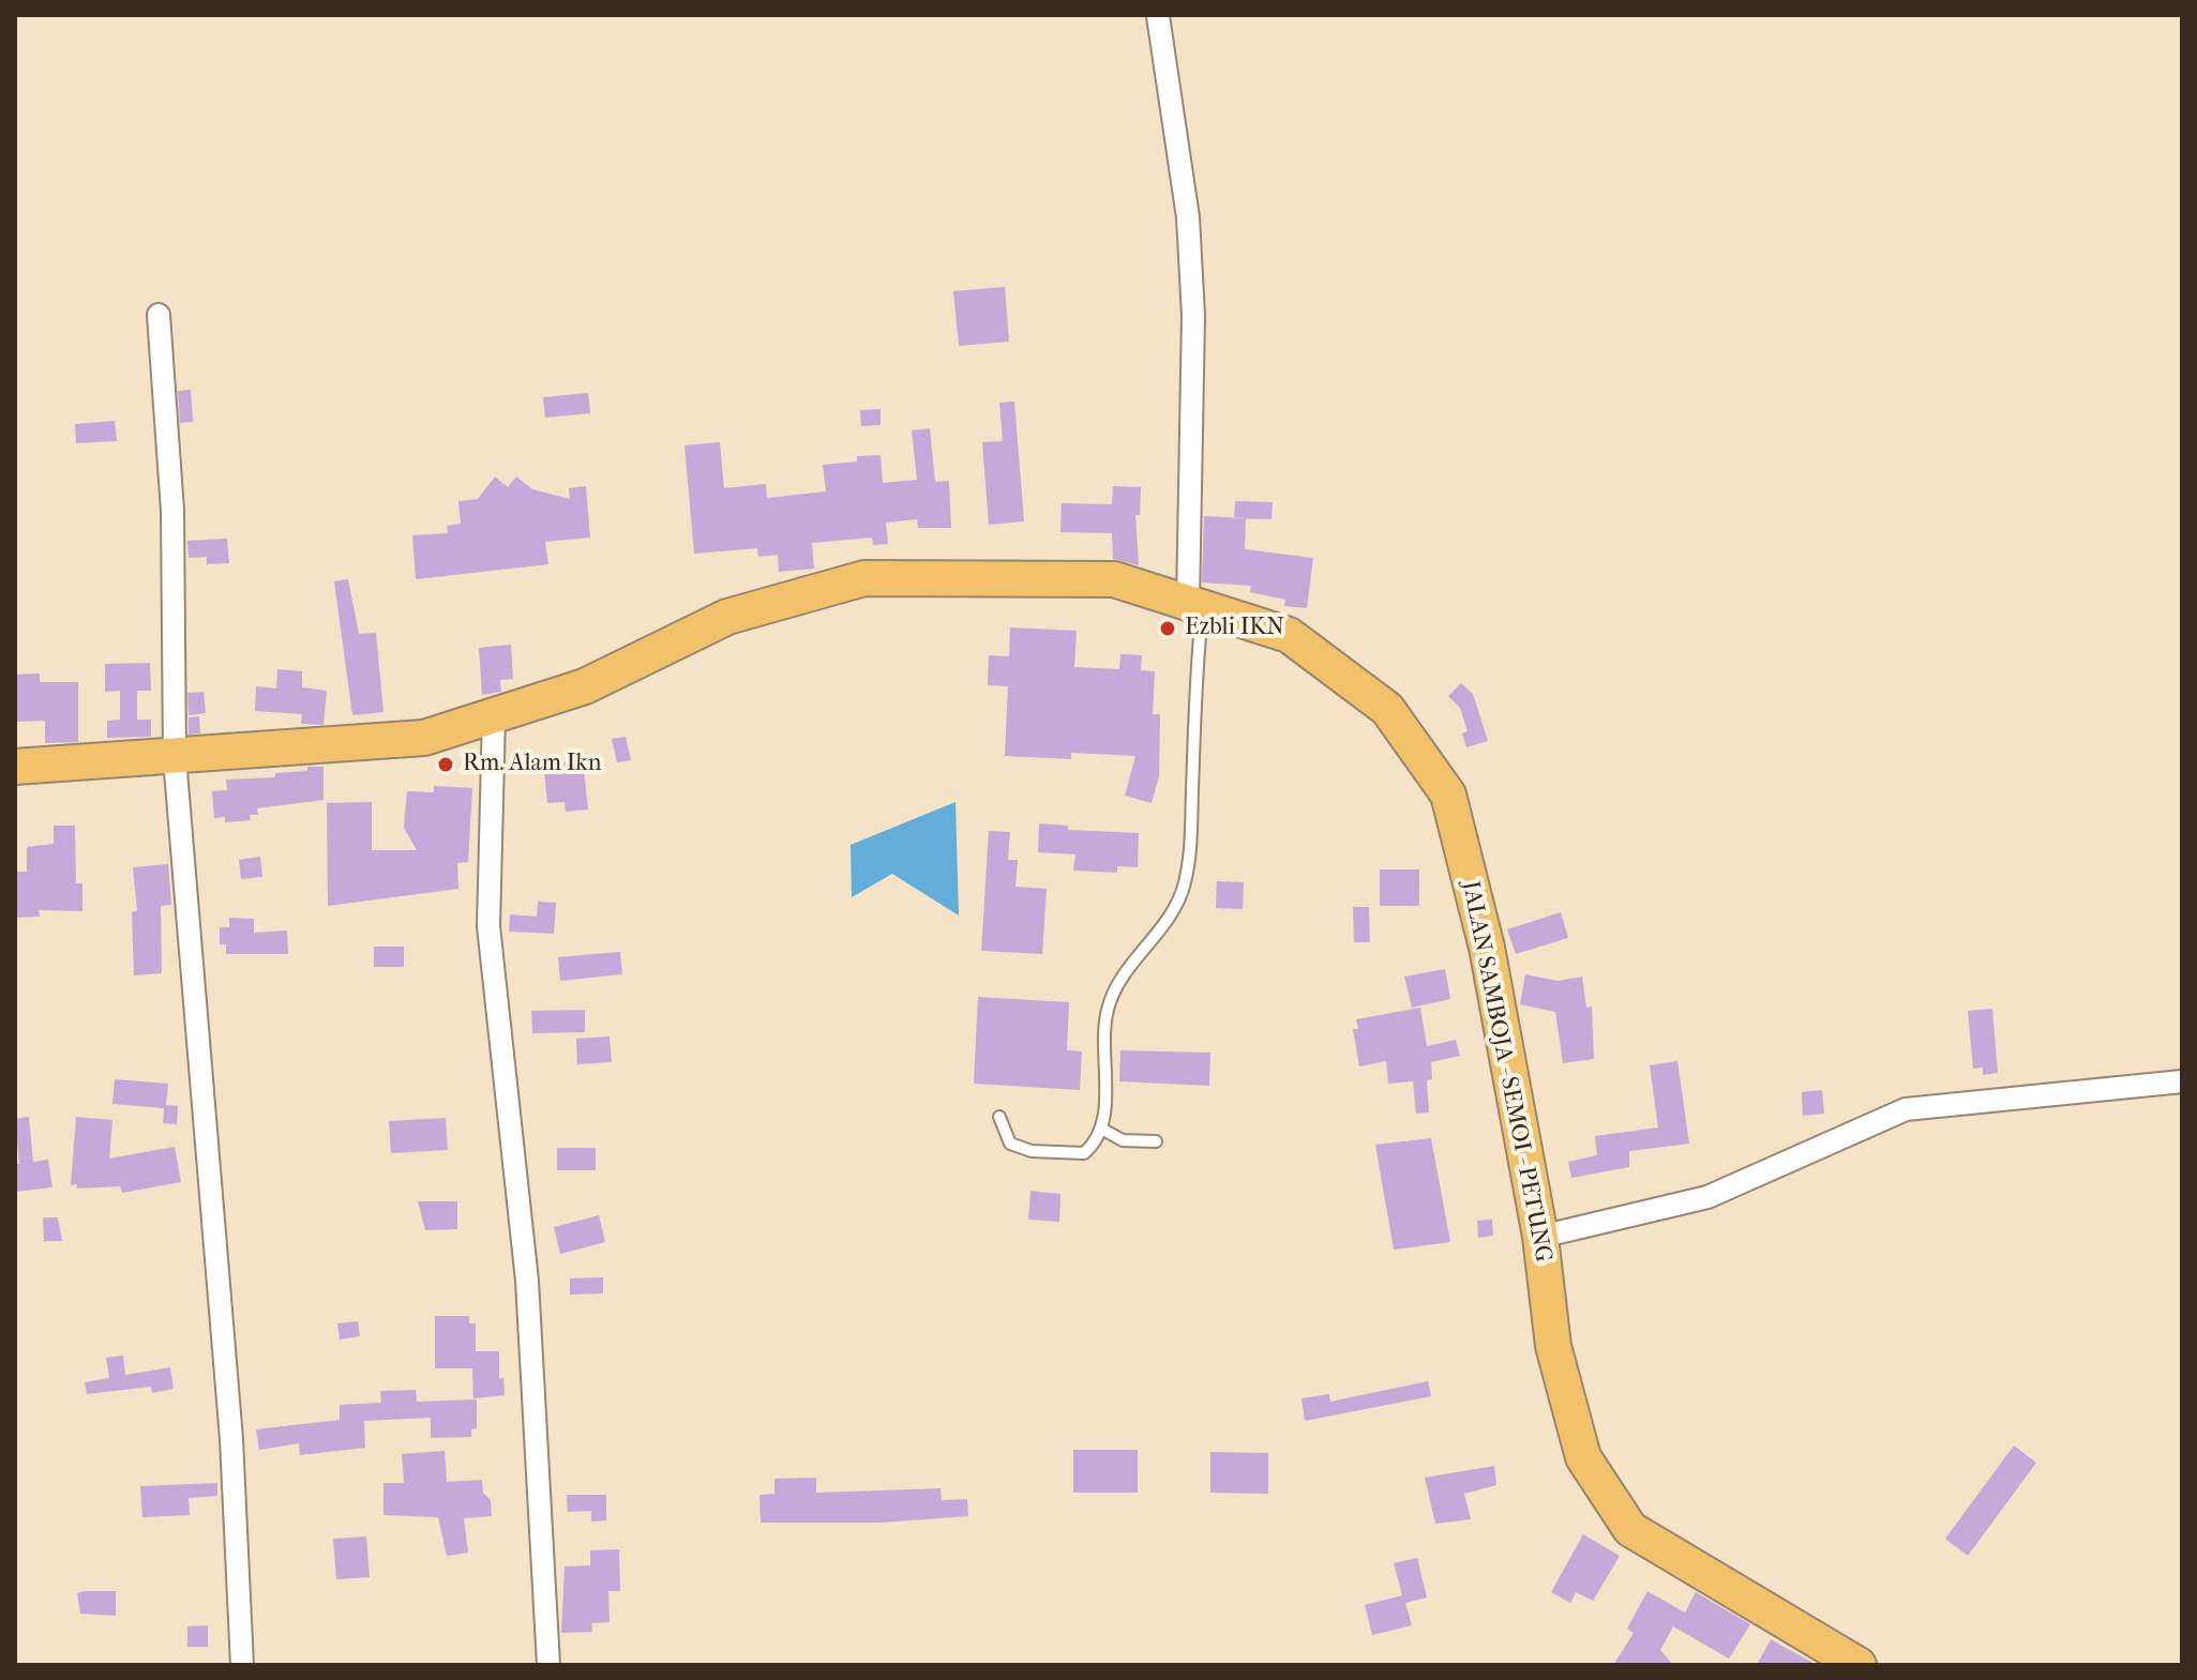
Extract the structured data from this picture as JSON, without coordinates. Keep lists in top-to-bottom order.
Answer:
{
  "streets": {
    "highway": ["JALAN SAMBOJA - SEMOI - PETUNG"]
  },
  "places": ["Ezbli IKN", "Rm. Alam Ikn"]
}
